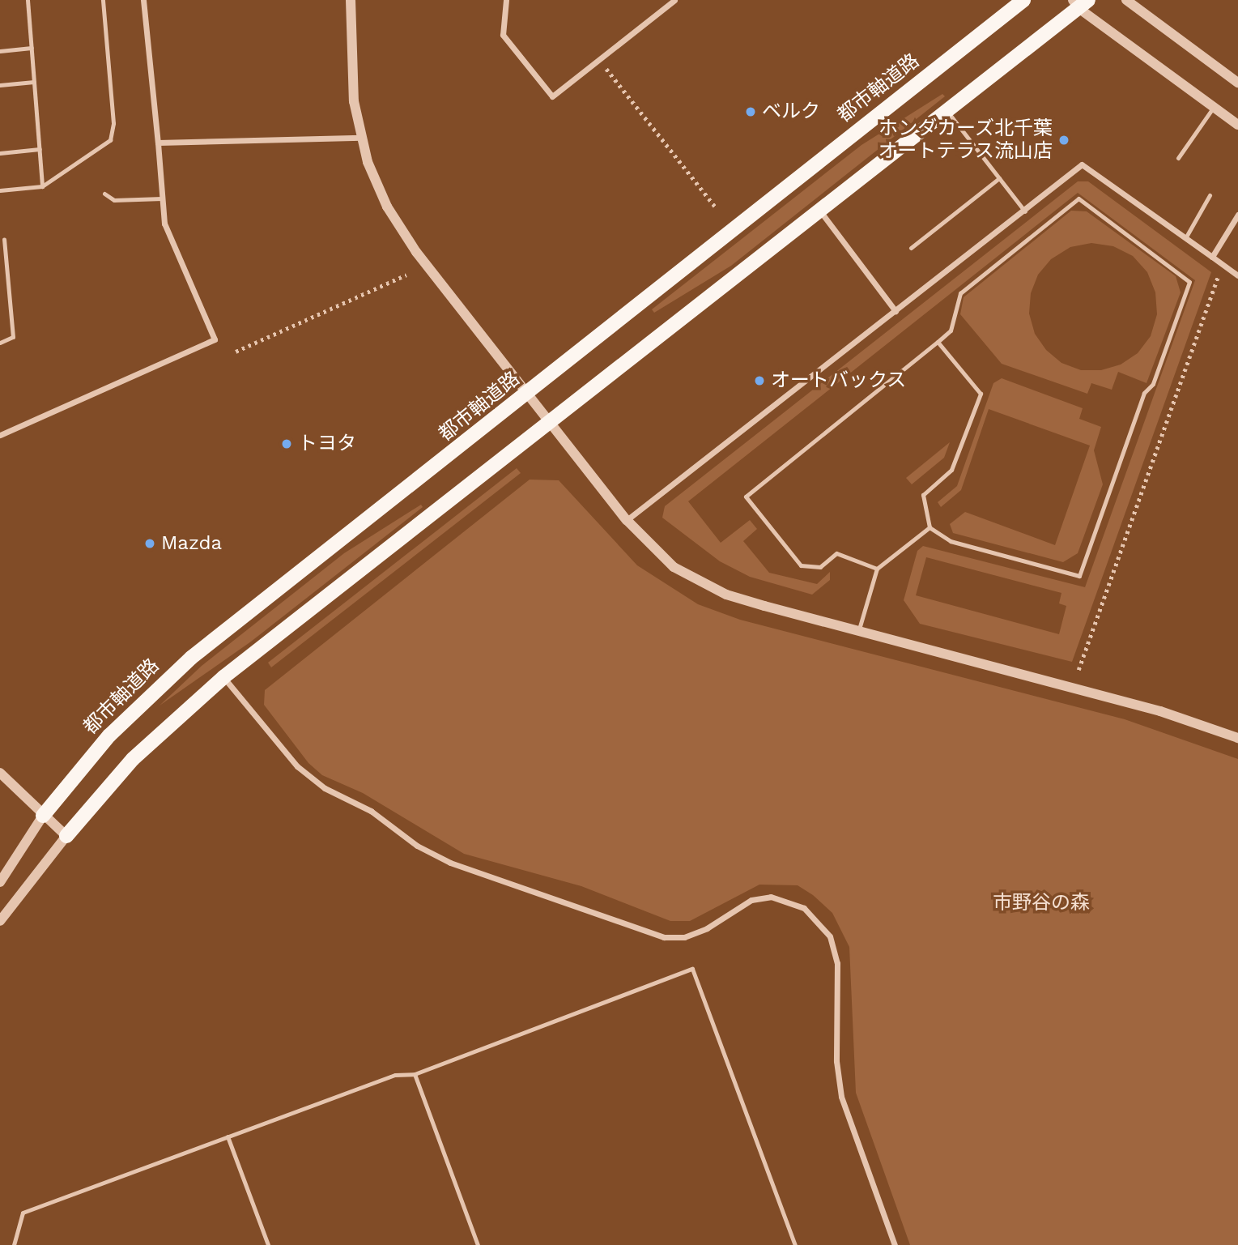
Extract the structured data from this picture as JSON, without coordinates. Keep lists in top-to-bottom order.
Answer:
{
  "streets": {
    "main road": ["都市軸道路"]
  },
  "parks": ["市野谷の森"],
  "places": [
    "ベルク",
    "ホンダカーズ北千葉 オートテラス流山店",
    "オートバックス",
    "トヨタ",
    "Mazda"
  ]
}
